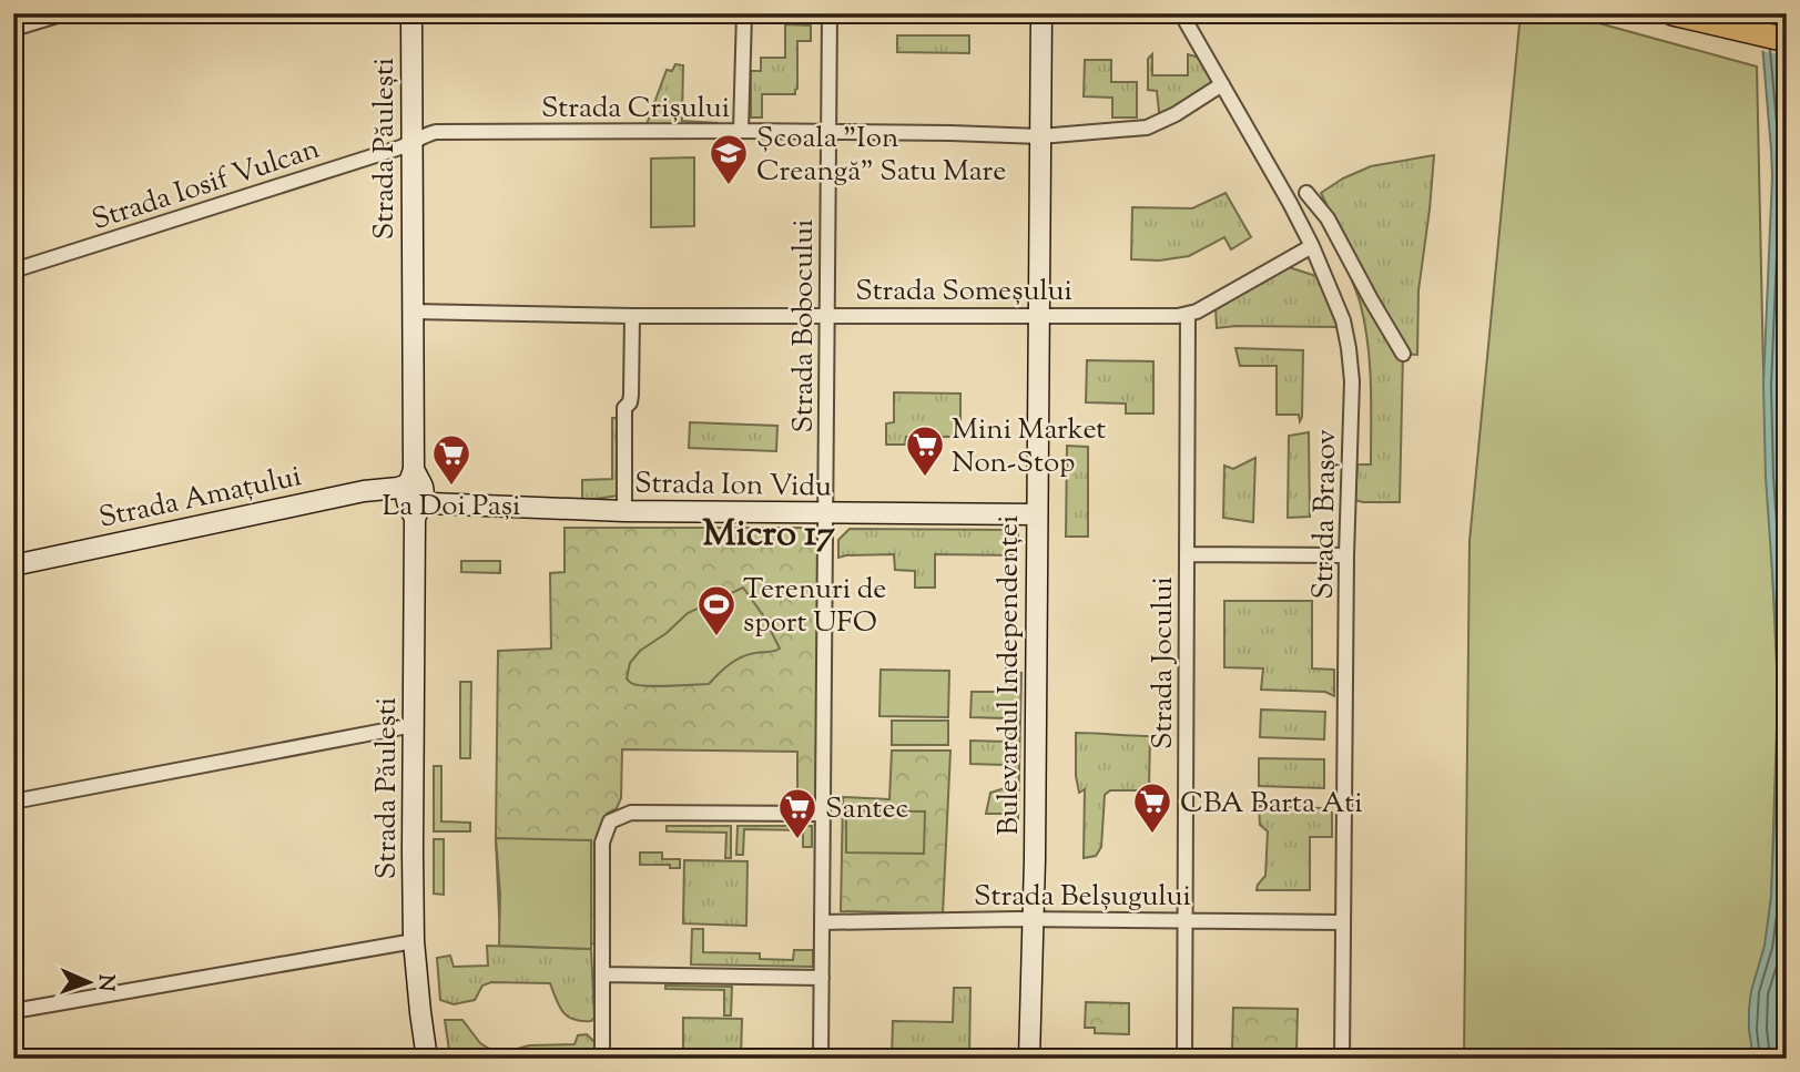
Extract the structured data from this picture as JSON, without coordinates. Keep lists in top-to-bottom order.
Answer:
{
  "streets": {
    "street": [
      "Strada Crișului",
      "Strada Păulești",
      "Strada Iosif Vulcan",
      "Strada Someșului",
      "Strada Bobocului",
      "Strada Ion Vidu",
      "Strada Amațului",
      "Strada Brașov",
      "Strada Jocului",
      "Bulevardul Independenței",
      "Strada Belșugului"
    ]
  },
  "crossings": [
    ["Strada Crișului", "Strada Păulești"],
    ["Strada Crișului", "Strada Iosif Vulcan"],
    ["Strada Crișului", "Strada Bobocului"],
    ["Strada Crișului", "Strada Brașov"],
    ["Strada Crișului", "Bulevardul Independenței"],
    ["Strada Păulești", "Strada Iosif Vulcan"],
    ["Strada Păulești", "Strada Someșului"],
    ["Strada Păulești", "Strada Ion Vidu"],
    ["Strada Păulești", "Strada Amațului"],
    ["Strada Someșului", "Strada Bobocului"],
    ["Strada Someșului", "Strada Brașov"],
    ["Strada Someșului", "Strada Jocului"],
    ["Strada Someșului", "Bulevardul Independenței"],
    ["Strada Bobocului", "Strada Ion Vidu"],
    ["Strada Bobocului", "Strada Belșugului"],
    ["Strada Ion Vidu", "Strada Amațului"],
    ["Strada Ion Vidu", "Bulevardul Independenței"],
    ["Strada Brașov", "Strada Belșugului"],
    ["Strada Jocului", "Strada Belșugului"],
    ["Bulevardul Independenței", "Strada Belșugului"]
  ],
  "districts": ["Micro 17"],
  "places": {
    "school or university": ["Școala \"Ion Creangă\" Satu Mare"],
    "supermarket": [
      "Mini Market Non-Stop",
      "La Doi Pași",
      "CBA Barta Ati",
      "Santec"
    ],
    "sports": ["Terenuri de sport UFO"]
  },
  "north": "right"
}
